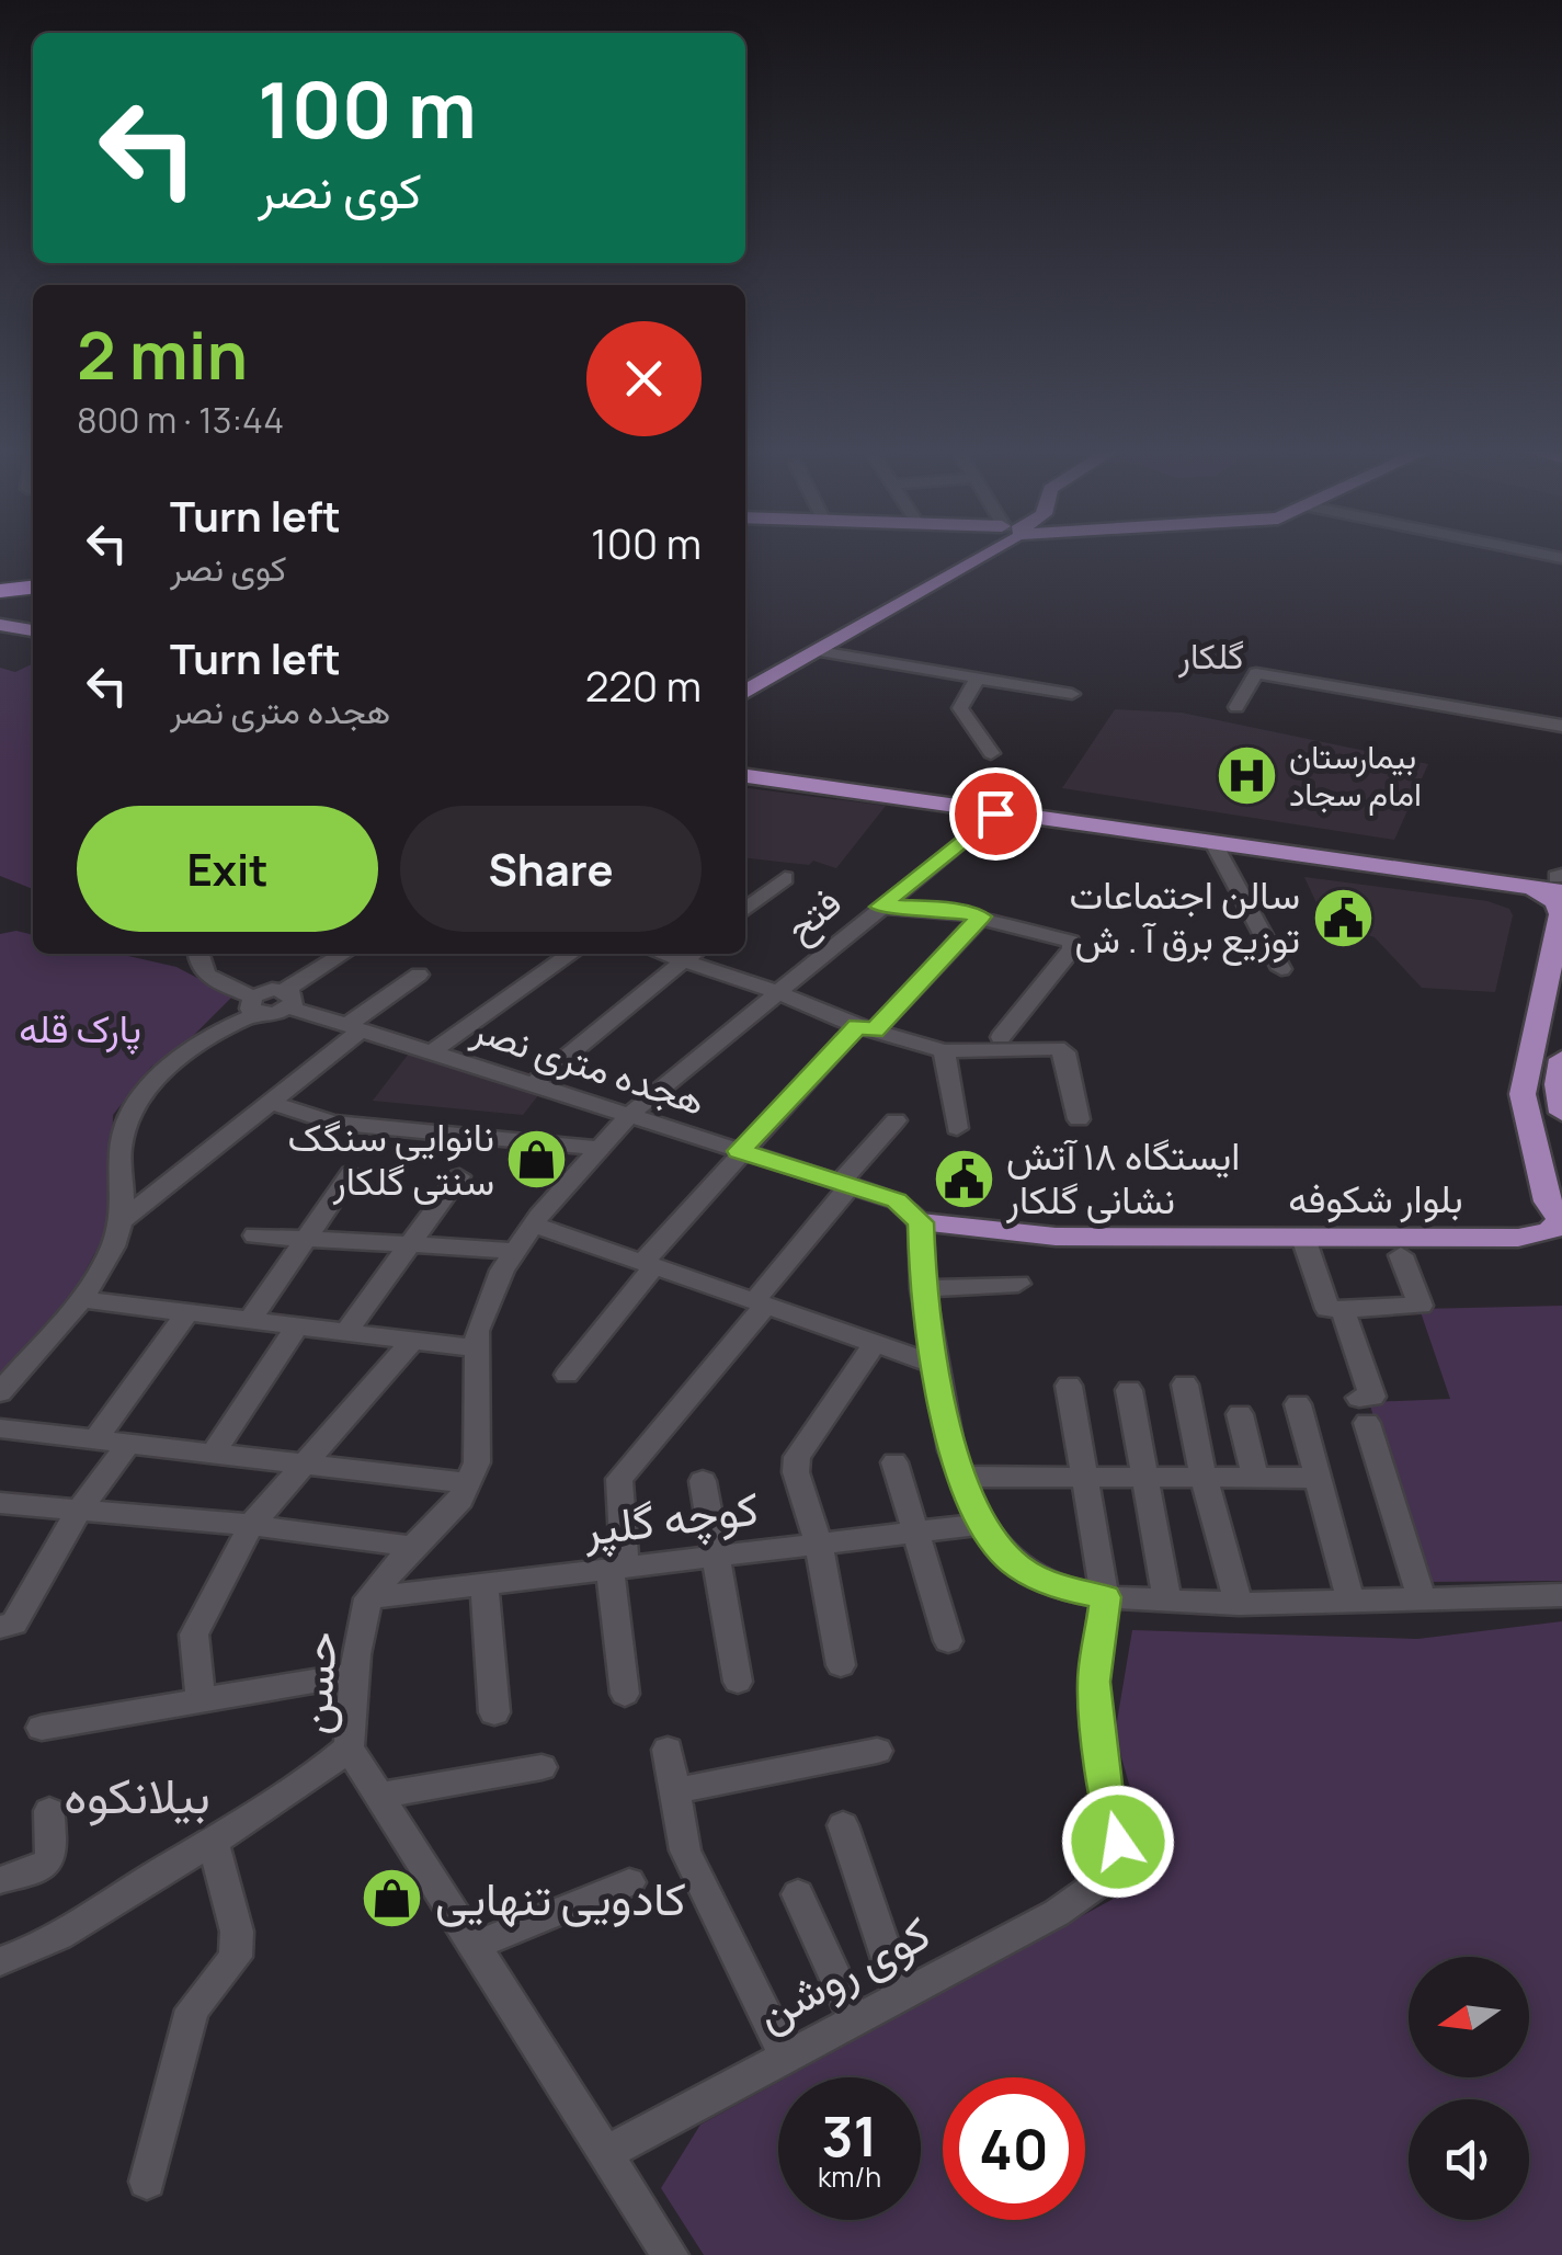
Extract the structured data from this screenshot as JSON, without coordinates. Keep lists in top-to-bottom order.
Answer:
{
  "streets": {
    "main road": ["بلوار شکوفه"],
    "street": [
      "فتح",
      "هجده متری نصر",
      "کوچه گلپر",
      "حسن",
      "کوی روشن"
    ]
  },
  "crossings": [
    ["فتح", "هجده متری نصر"],
    ["فتح", "حسن"],
    ["هجده متری نصر", "بلوار شکوفه"],
    ["هجده متری نصر", "حسن"],
    ["کوچه گلپر", "حسن"],
    ["حسن", "کوی روشن"]
  ],
  "districts": ["گلکار", "بیلانکوه"],
  "parks": ["پارک قله"],
  "places": {
    "hospital": ["بیمارستان امام سجاد"],
    "public building": ["سالن اجتماعات توزیع برق آ . ش", "ایستگاه ۱۸ آتش نشانی گلکار"],
    "shop": ["نانوایی سنگک سنتی گلکار", "کادویی تنهایی"]
  },
  "north": "left",
  "page": {
    "turn": ["100 m", "کوی نصر"],
    "heading": ["2 min", "800 m · 13:44"],
    "list": [
      {
        "name": "Turn left",
        "note": "کوی نصر",
        "value": "100 m"
      },
      {
        "name": "Turn left",
        "note": "هجده متری نصر",
        "value": "220 m"
      }
    ],
    "buttons": ["Exit", "Share"],
    "speed": "31 km/h",
    "limit": "40"
  }
}
